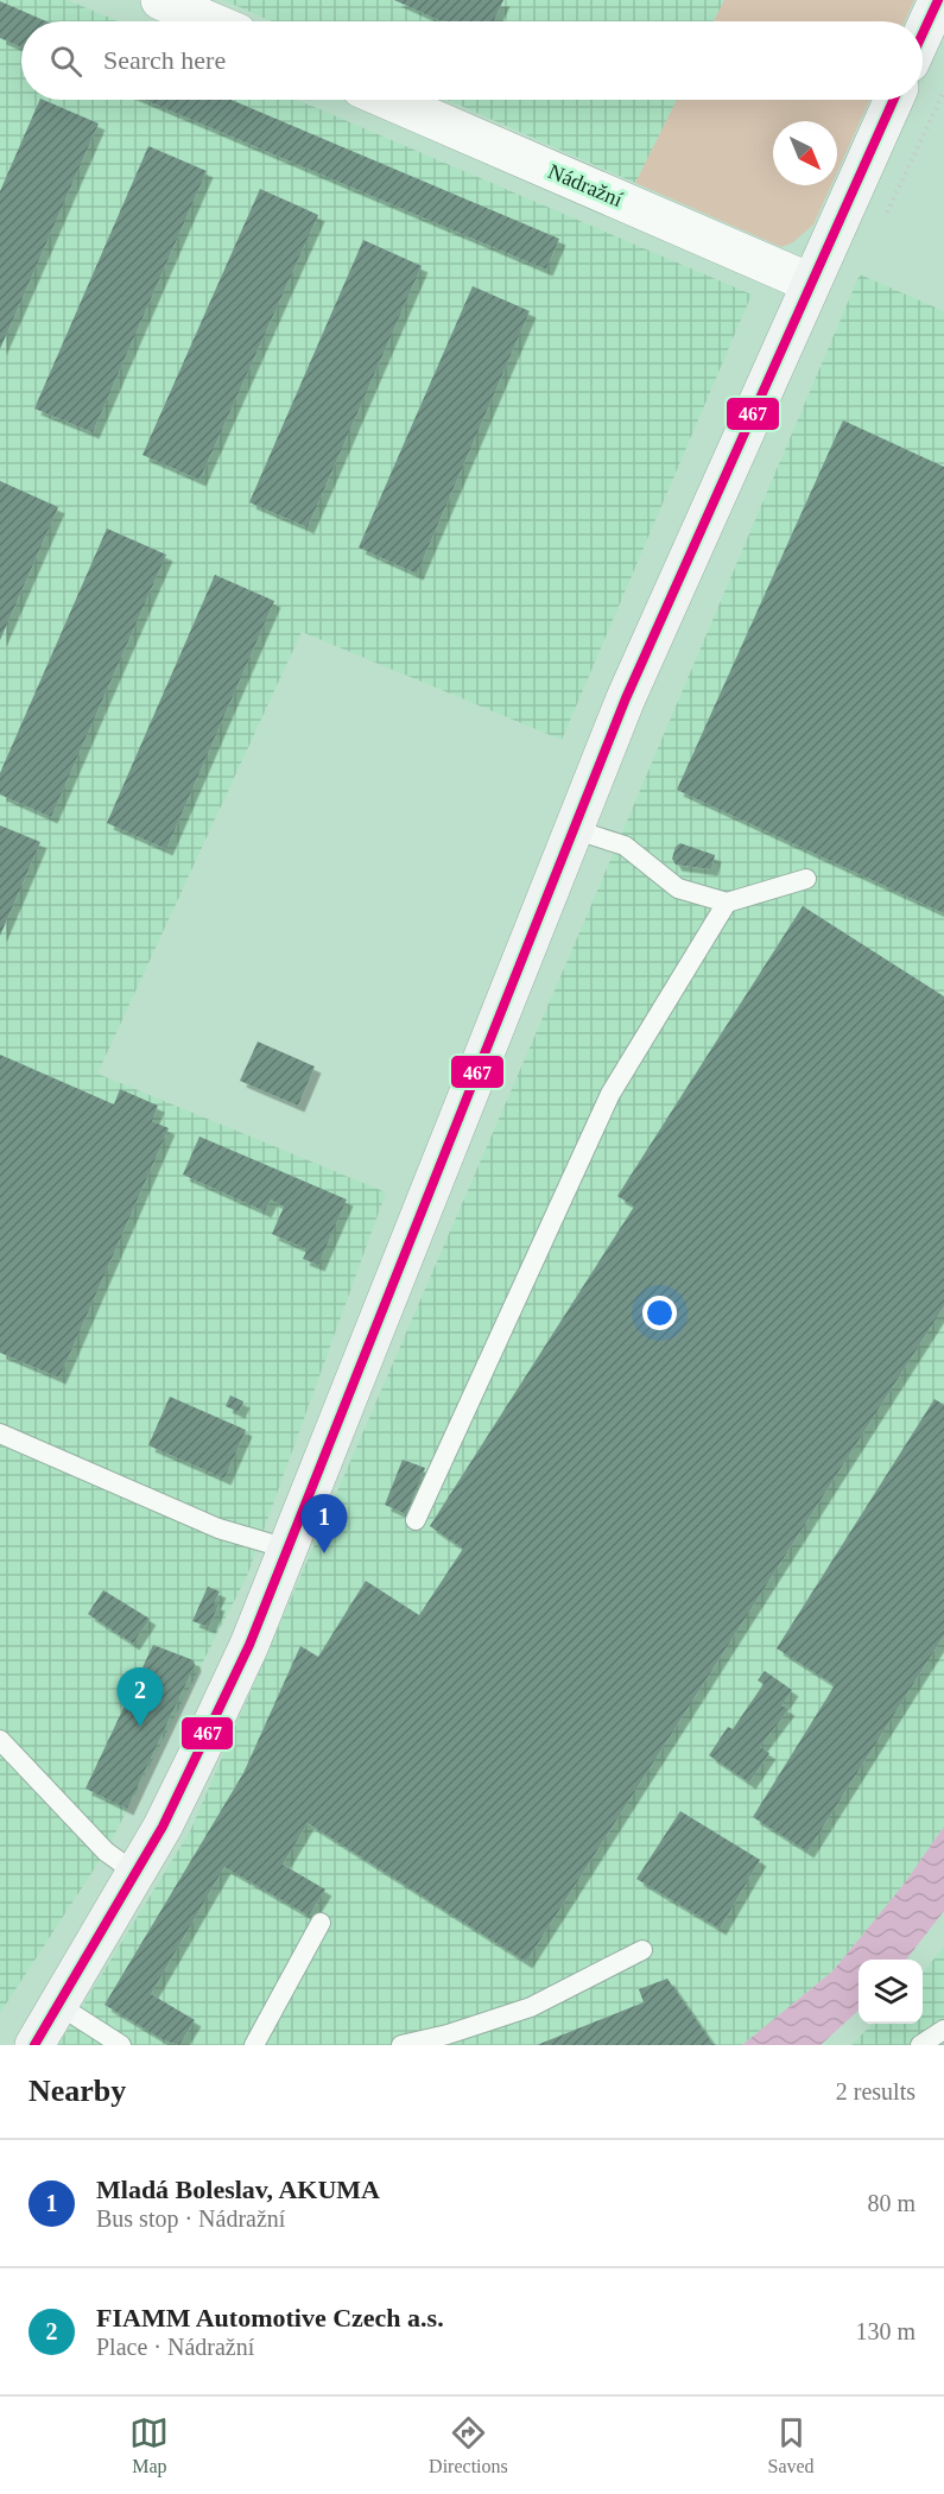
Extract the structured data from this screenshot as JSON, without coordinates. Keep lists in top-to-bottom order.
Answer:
{
  "streets": {
    "street": ["Nádražní"]
  },
  "lines": ["transit line 467"],
  "north": "bottom right",
  "page": {
    "search": "Search here",
    "pins": ["1", "2"],
    "heading": ["Nearby", "2 results"],
    "list": [
      {
        "mark": "1",
        "name": "Mladá Boleslav, AKUMA",
        "note": "Bus stop · Nádražní",
        "value": "80 m"
      },
      {
        "mark": "2",
        "name": "FIAMM Automotive Czech a.s.",
        "note": "Place · Nádražní",
        "value": "130 m"
      }
    ],
    "nav": ["Map", "Directions", "Saved"]
  }
}
